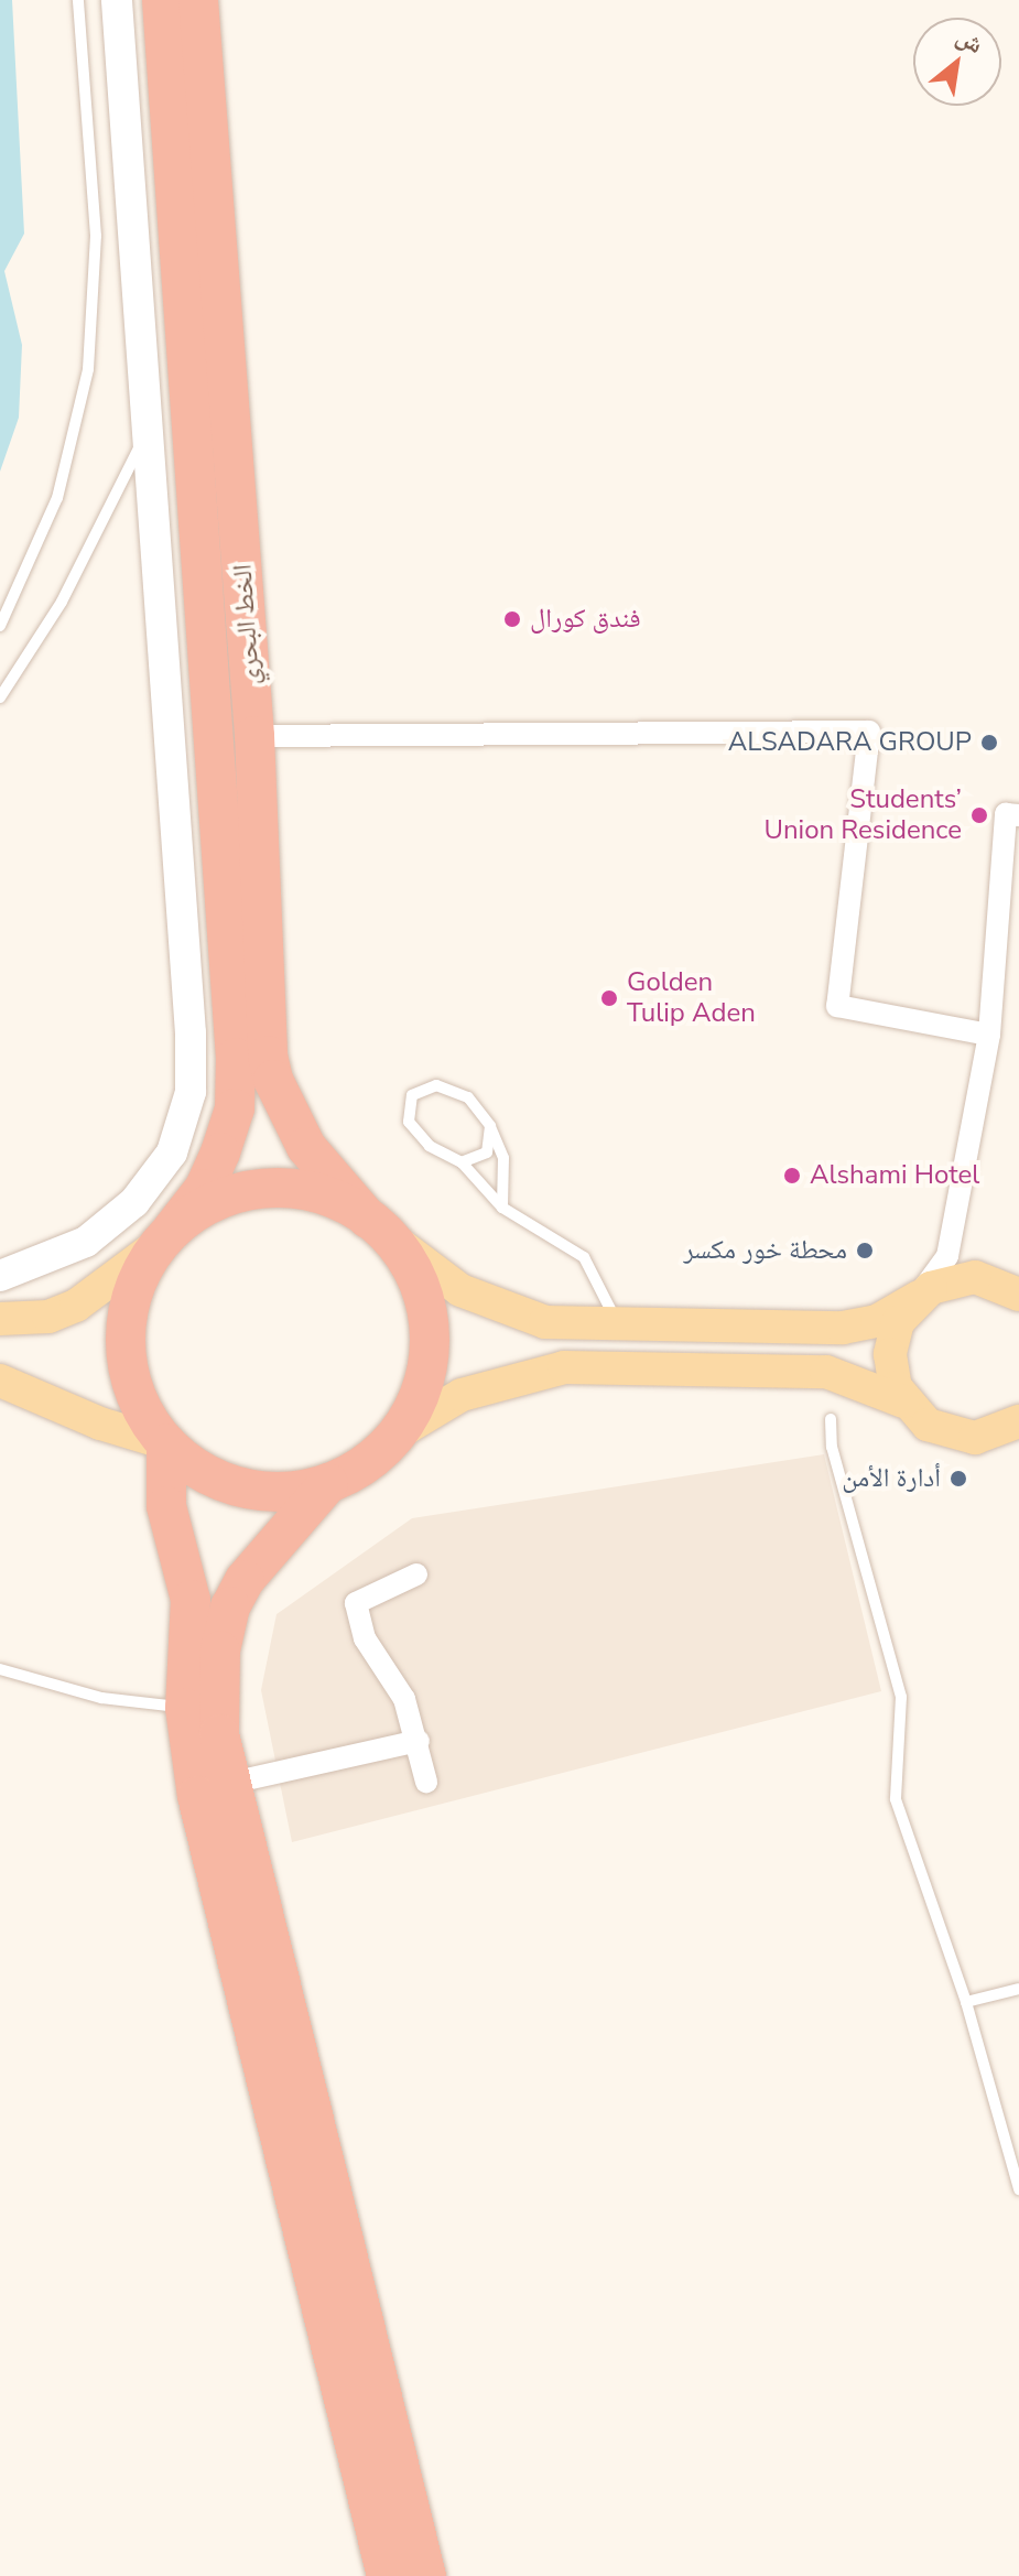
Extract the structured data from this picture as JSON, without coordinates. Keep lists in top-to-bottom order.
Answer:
{
  "streets": {
    "highway": ["الخط البحري"]
  },
  "places": [
    "فندق كورال",
    "ALSADARA GROUP",
    "Students’ Union Residence",
    "Golden Tulip Aden",
    "Alshami Hotel",
    "محطة خور مكسر",
    "أدارة الأمن"
  ],
  "north": "top right"
}
